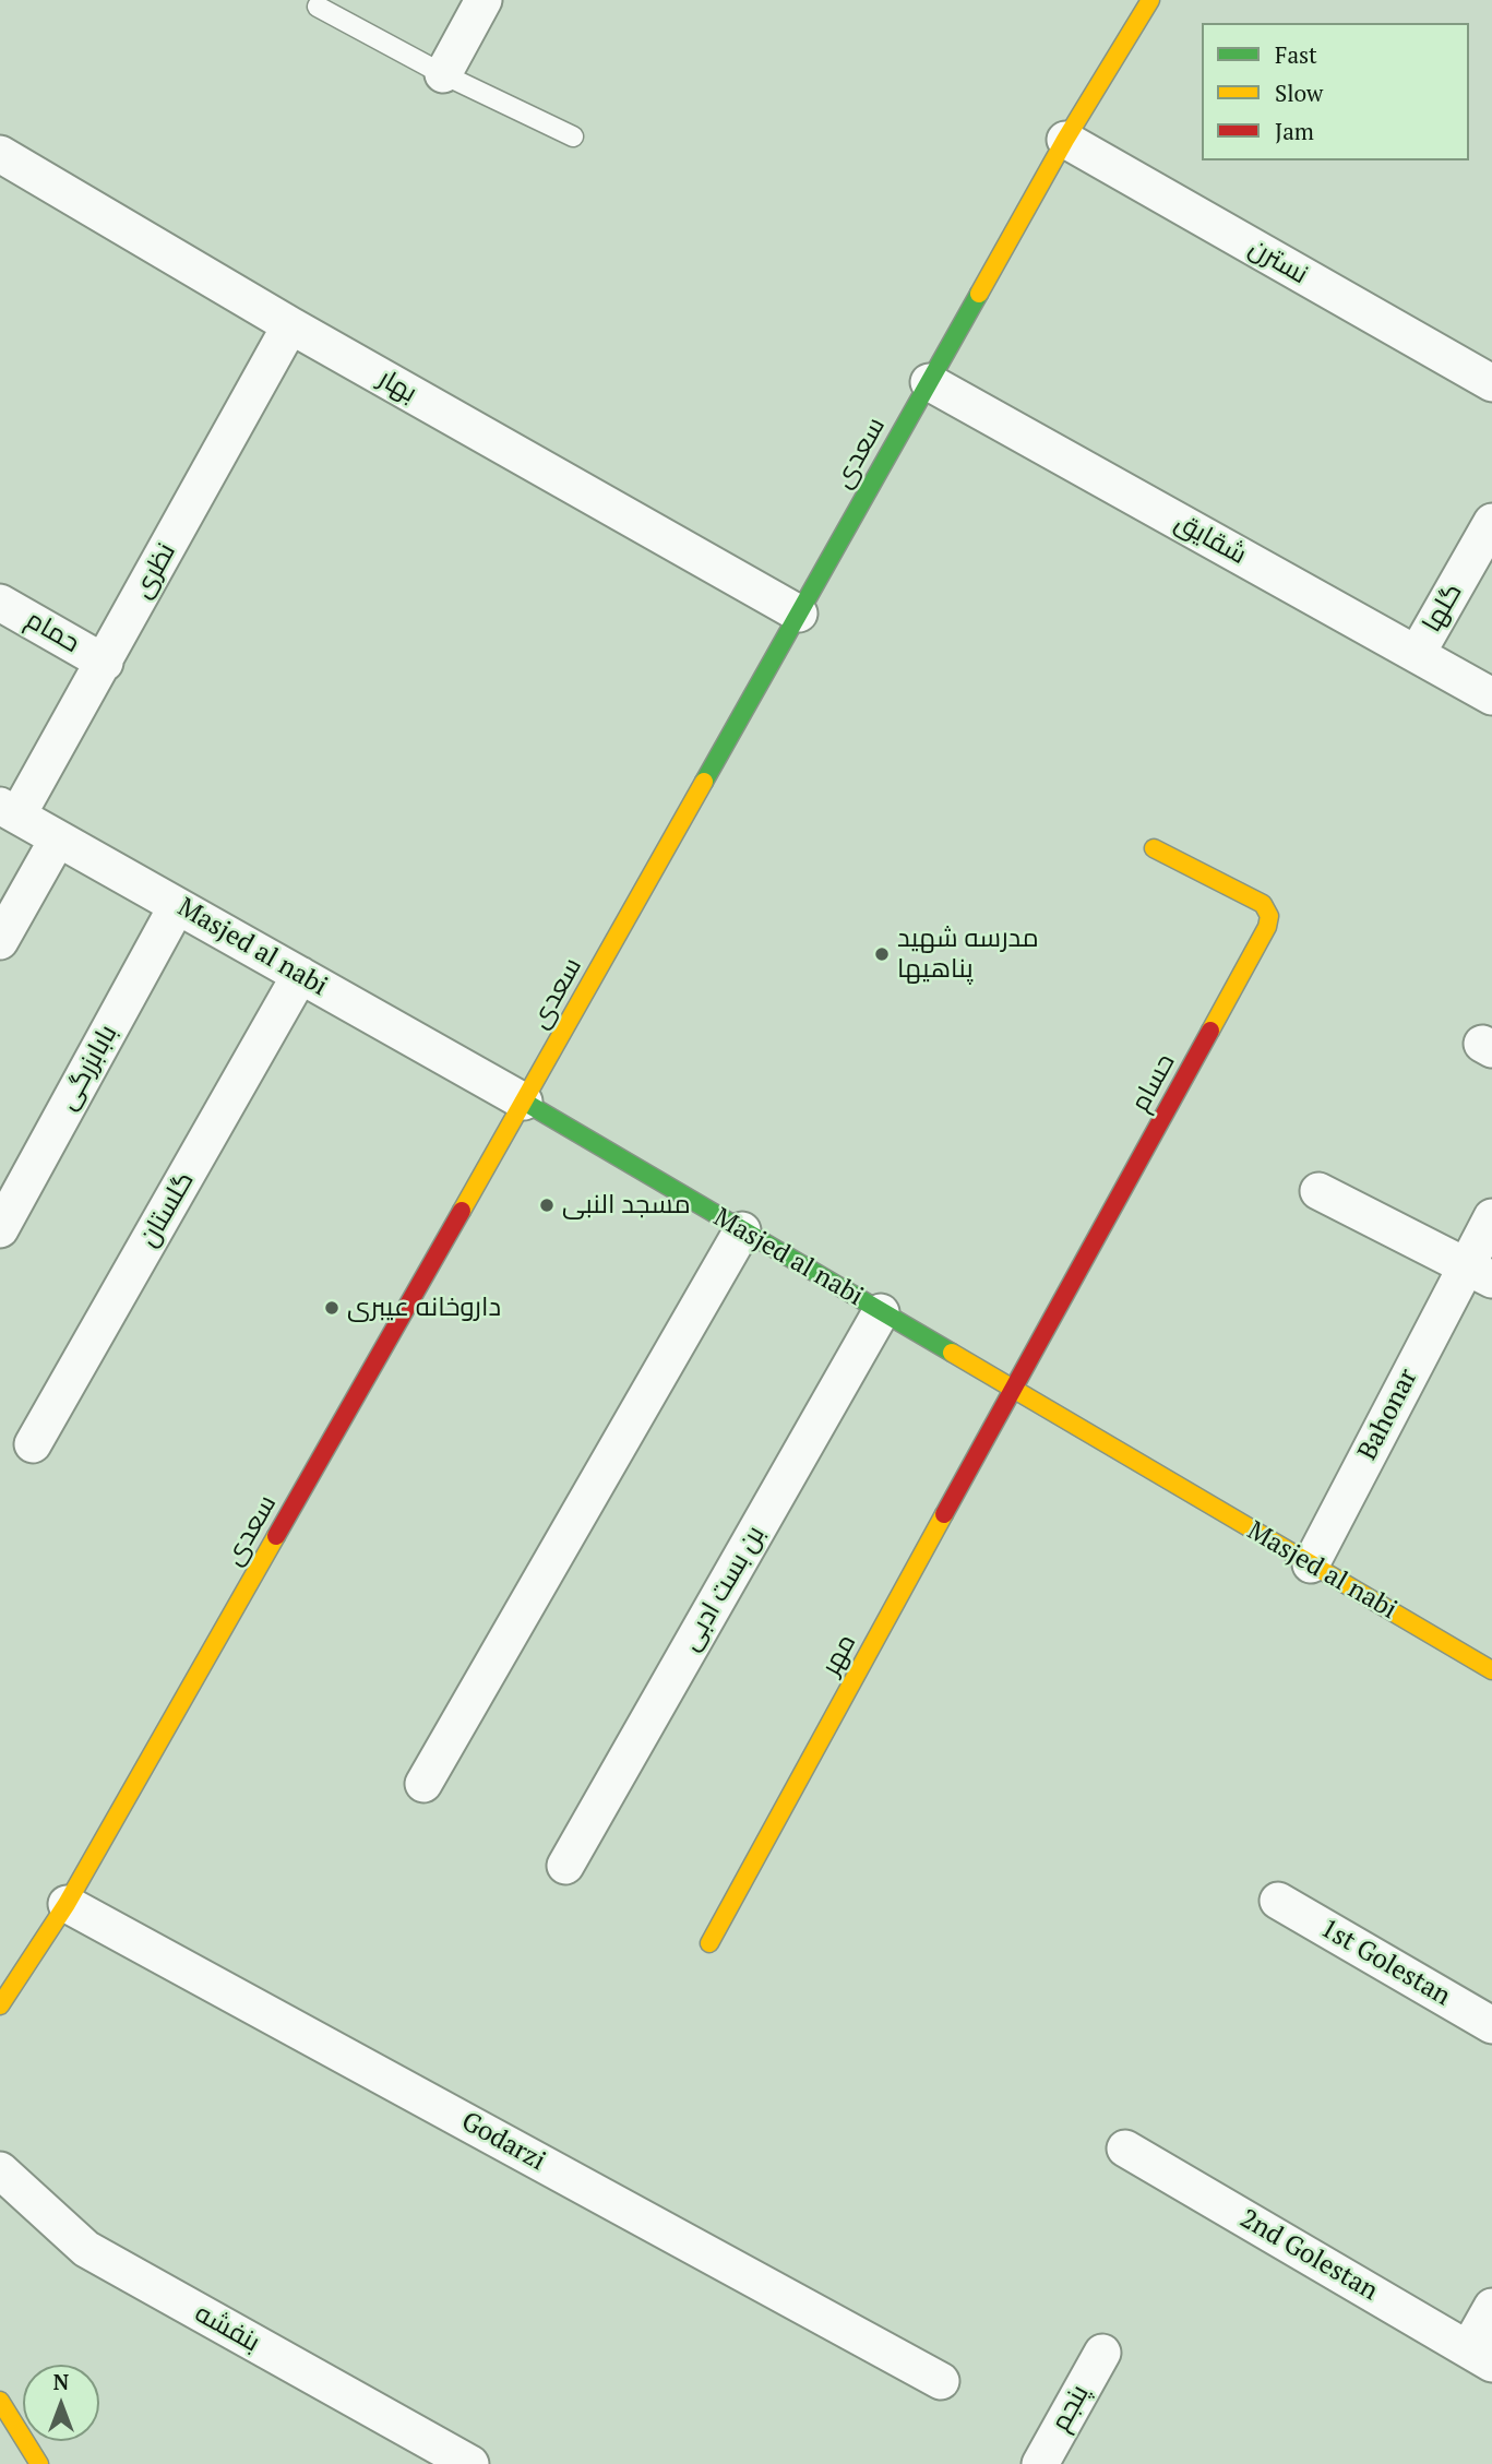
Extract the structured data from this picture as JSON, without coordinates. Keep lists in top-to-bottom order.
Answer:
{
  "streets": {
    "street": [
      "نسترن",
      "بهار",
      "سعدی",
      "شقایق",
      "نظری",
      "گلها",
      "حمام",
      "Masjed al nabi",
      "بابابزرگی",
      "حسام",
      "گلستان",
      "Bahonar",
      "بن بست ادبی",
      "مهر",
      "1st Golestan",
      "Godarzi",
      "2nd Golestan",
      "بنفشه",
      "پنجم"
    ]
  },
  "crossings": [
    ["نسترن", "سعدی"],
    ["بهار", "سعدی"],
    ["بهار", "نظری"],
    ["سعدی", "شقایق"],
    ["سعدی", "Masjed al nabi"],
    ["سعدی", "Godarzi"],
    ["شقایق", "گلها"],
    ["نظری", "حمام"],
    ["نظری", "Masjed al nabi"],
    ["Masjed al nabi", "بابابزرگی"],
    ["Masjed al nabi", "حسام"],
    ["Masjed al nabi", "گلستان"],
    ["Masjed al nabi", "Bahonar"],
    ["Masjed al nabi", "بن بست ادبی"],
    ["Masjed al nabi", "مهر"],
    ["حسام", "مهر"]
  ],
  "places": ["مدرسه شهید پناهیها", "مسجد النبی", "داروخانه عیبری"],
  "legend": ["Fast", "Slow", "Jam"],
  "north": "top"
}
